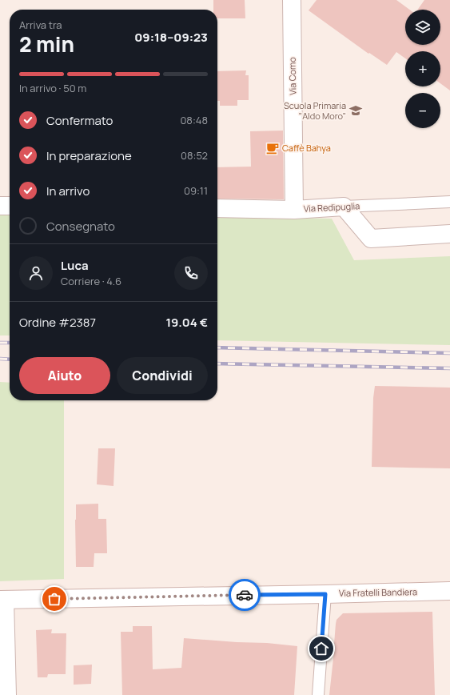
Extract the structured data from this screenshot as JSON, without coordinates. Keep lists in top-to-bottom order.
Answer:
{
  "streets": {
    "street": ["Via Como", "Via Redipuglia", "Via Fratelli Bandiera"]
  },
  "crossings": [
    ["Via Como", "Via Redipuglia"]
  ],
  "places": {
    "school or university": ["Scuola Primaria \"Aldo Moro\""],
    "cafe": ["Caffè Bahya"]
  },
  "page": {
    "map_buttons": ["+", "−"],
    "heading": ["2 min", "Arriva tra", "09:18–09:23"],
    "panel": [
      "Luca",
      "Corriere · 4.6",
      "Ordine #2387",
      "19.04 €"
    ],
    "bar": "In arrivo · 50 m",
    "list": [
      ["Confermato", "08:48"],
      ["In preparazione", "08:52"],
      ["In arrivo", "09:11"],
      "Consegnato"
    ],
    "buttons": ["Aiuto", "Condividi"]
  }
}
